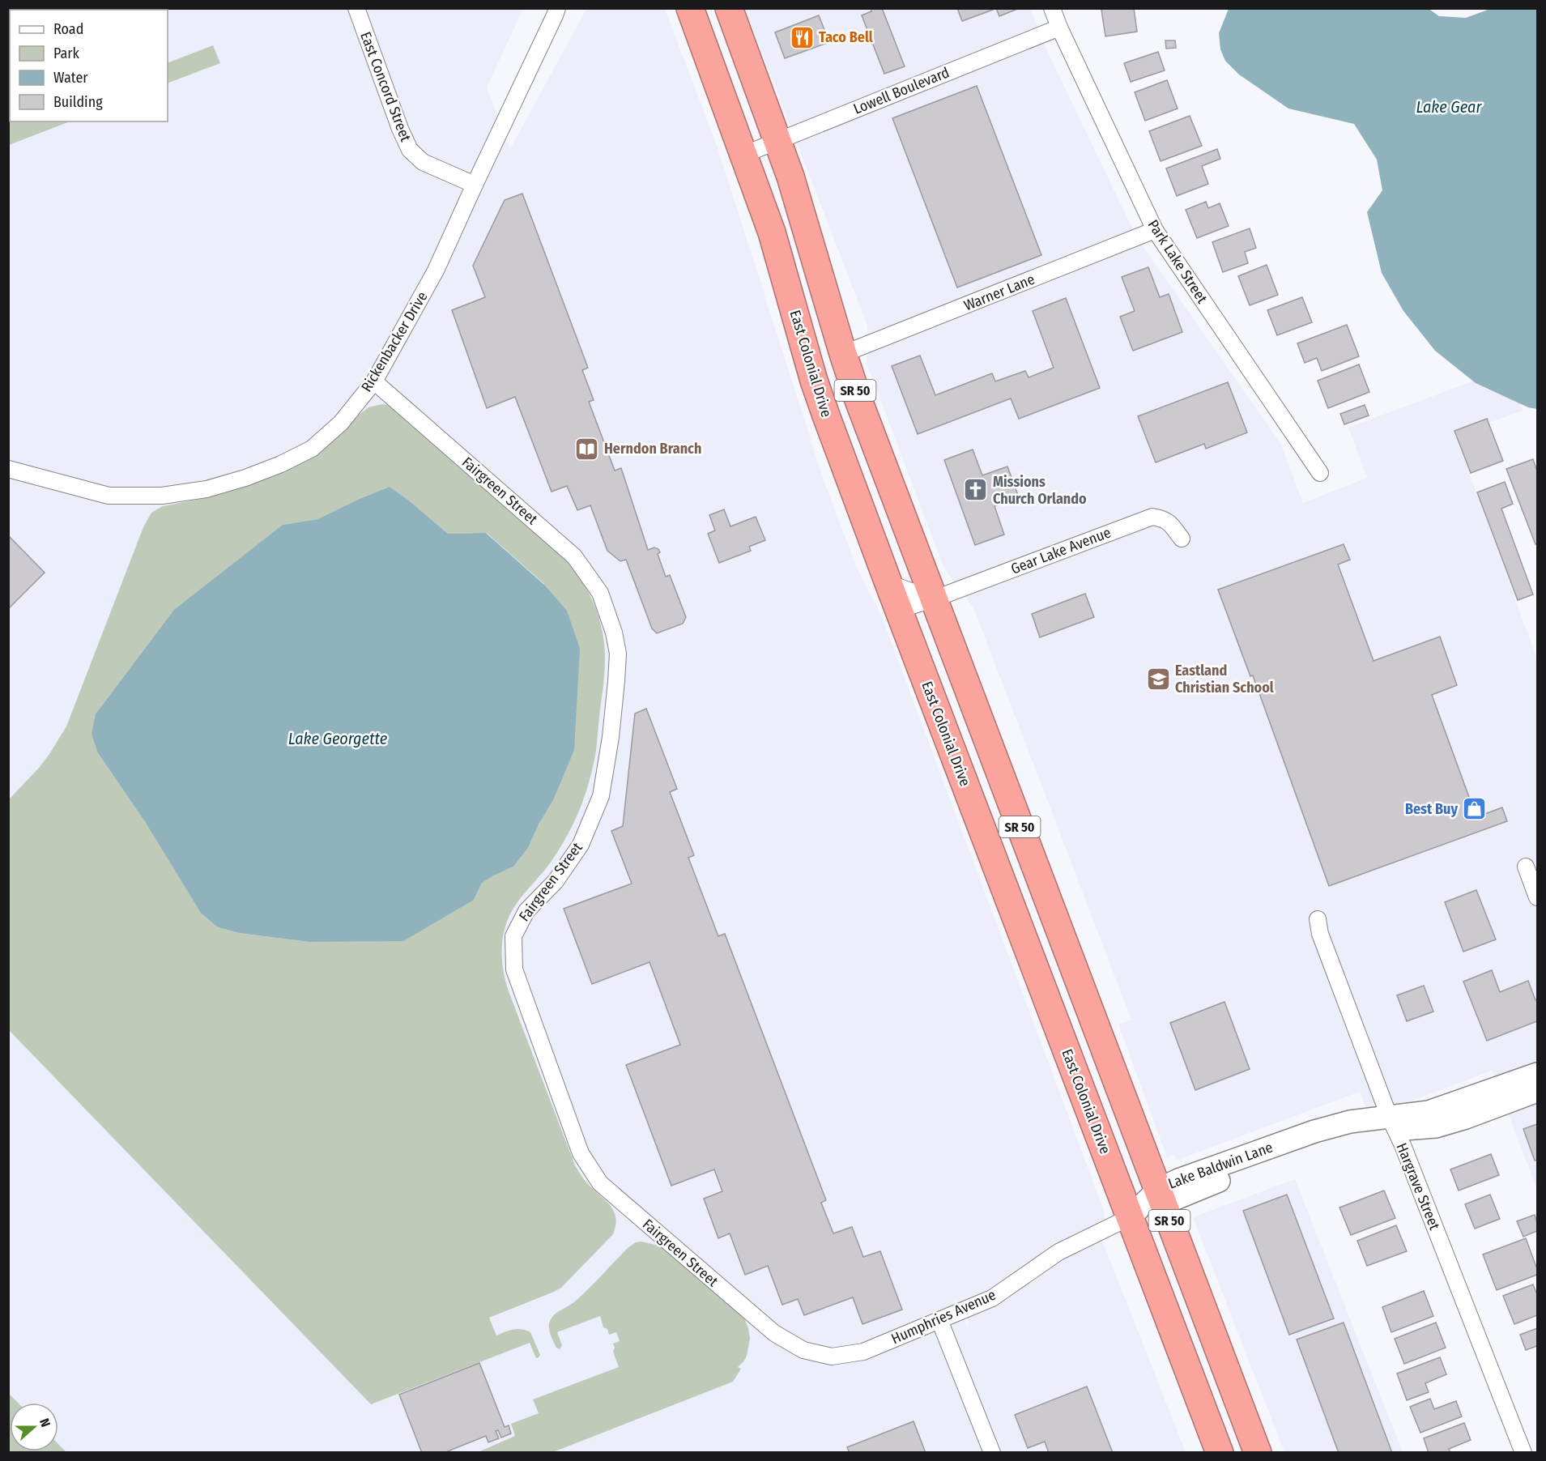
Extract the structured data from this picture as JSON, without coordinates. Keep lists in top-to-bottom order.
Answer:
{
  "streets": {
    "highway": ["East Colonial Drive", "SR 50"],
    "street": [
      "East Concord Street",
      "Lowell Boulevard",
      "Park Lake Street",
      "Warner Lane",
      "Rickenbacker Drive",
      "Fairgreen Street",
      "Gear Lake Avenue",
      "Lake Baldwin Lane",
      "Hargrave Street",
      "Humphries Avenue"
    ]
  },
  "crossings": [
    ["East Concord Street", "Rickenbacker Drive"],
    ["Lowell Boulevard", "Park Lake Street"],
    ["Lowell Boulevard", "East Colonial Drive"],
    ["Lowell Boulevard", "SR 50"],
    ["Park Lake Street", "Warner Lane"],
    ["Warner Lane", "SR 50"],
    ["Rickenbacker Drive", "Fairgreen Street"],
    ["East Colonial Drive", "Gear Lake Avenue"],
    ["East Colonial Drive", "Lake Baldwin Lane"],
    ["East Colonial Drive", "Humphries Avenue"],
    ["SR 50", "Gear Lake Avenue"],
    ["SR 50", "Lake Baldwin Lane"],
    ["Fairgreen Street", "Humphries Avenue"],
    ["Lake Baldwin Lane", "Hargrave Street"],
    ["Lake Baldwin Lane", "Humphries Avenue"]
  ],
  "water": ["Lake Gear", "Lake Georgette"],
  "places": {
    "restaurant": ["Taco Bell"],
    "library": ["Herndon Branch"],
    "church": ["Missions Church Orlando"],
    "school or university": ["Eastland Christian School"],
    "shop": ["Best Buy"]
  },
  "legend": [
    "Road",
    "Park",
    "Water",
    "Building"
  ],
  "north": "right"
}
